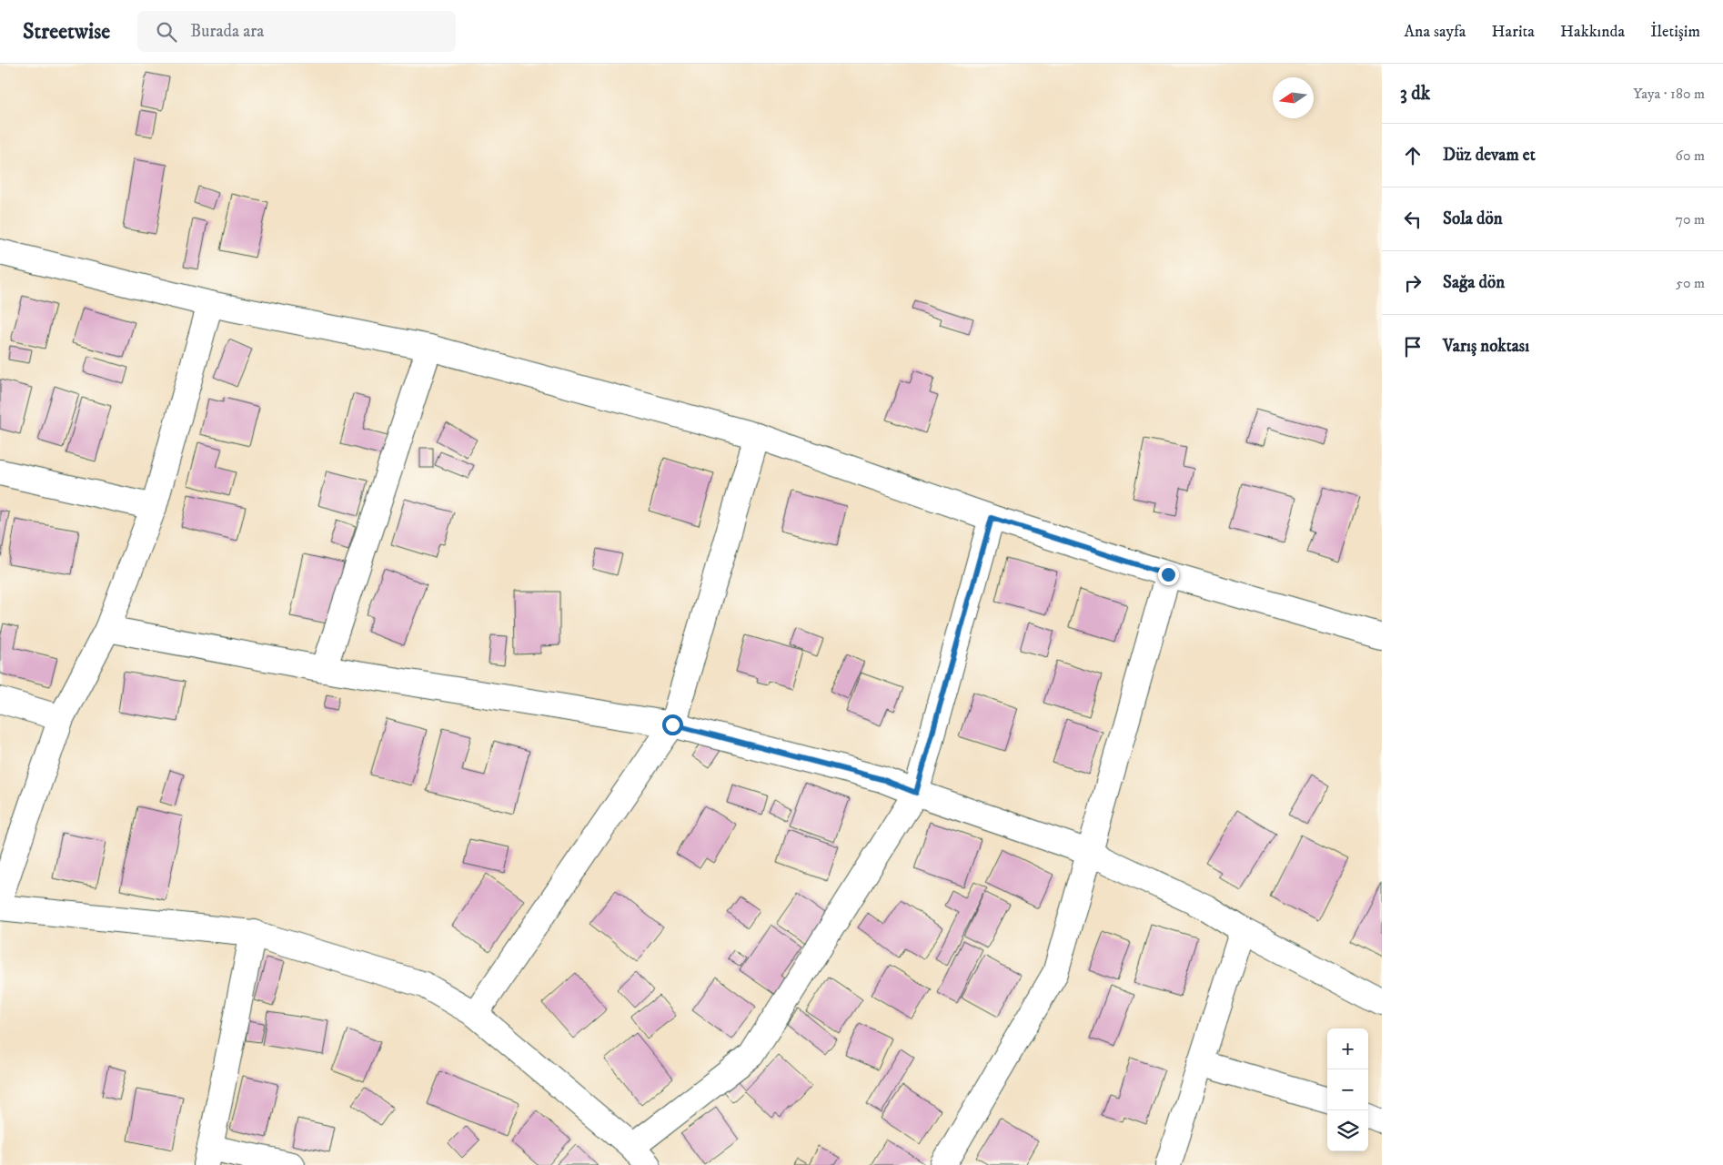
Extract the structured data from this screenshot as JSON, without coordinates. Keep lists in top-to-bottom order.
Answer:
{
  "north": "left",
  "page": {
    "header": "Streetwise",
    "search": "Burada ara",
    "nav": [
      "Ana sayfa",
      "Harita",
      "Hakkında",
      "İletişim"
    ],
    "heading": ["3 dk", "Yaya · 180 m"],
    "list": [
      ["Düz devam et", "60 m"],
      ["Sola dön", "70 m"],
      ["Sağa dön", "50 m"],
      "Varış noktası"
    ],
    "map_buttons": ["+", "−"]
  }
}
